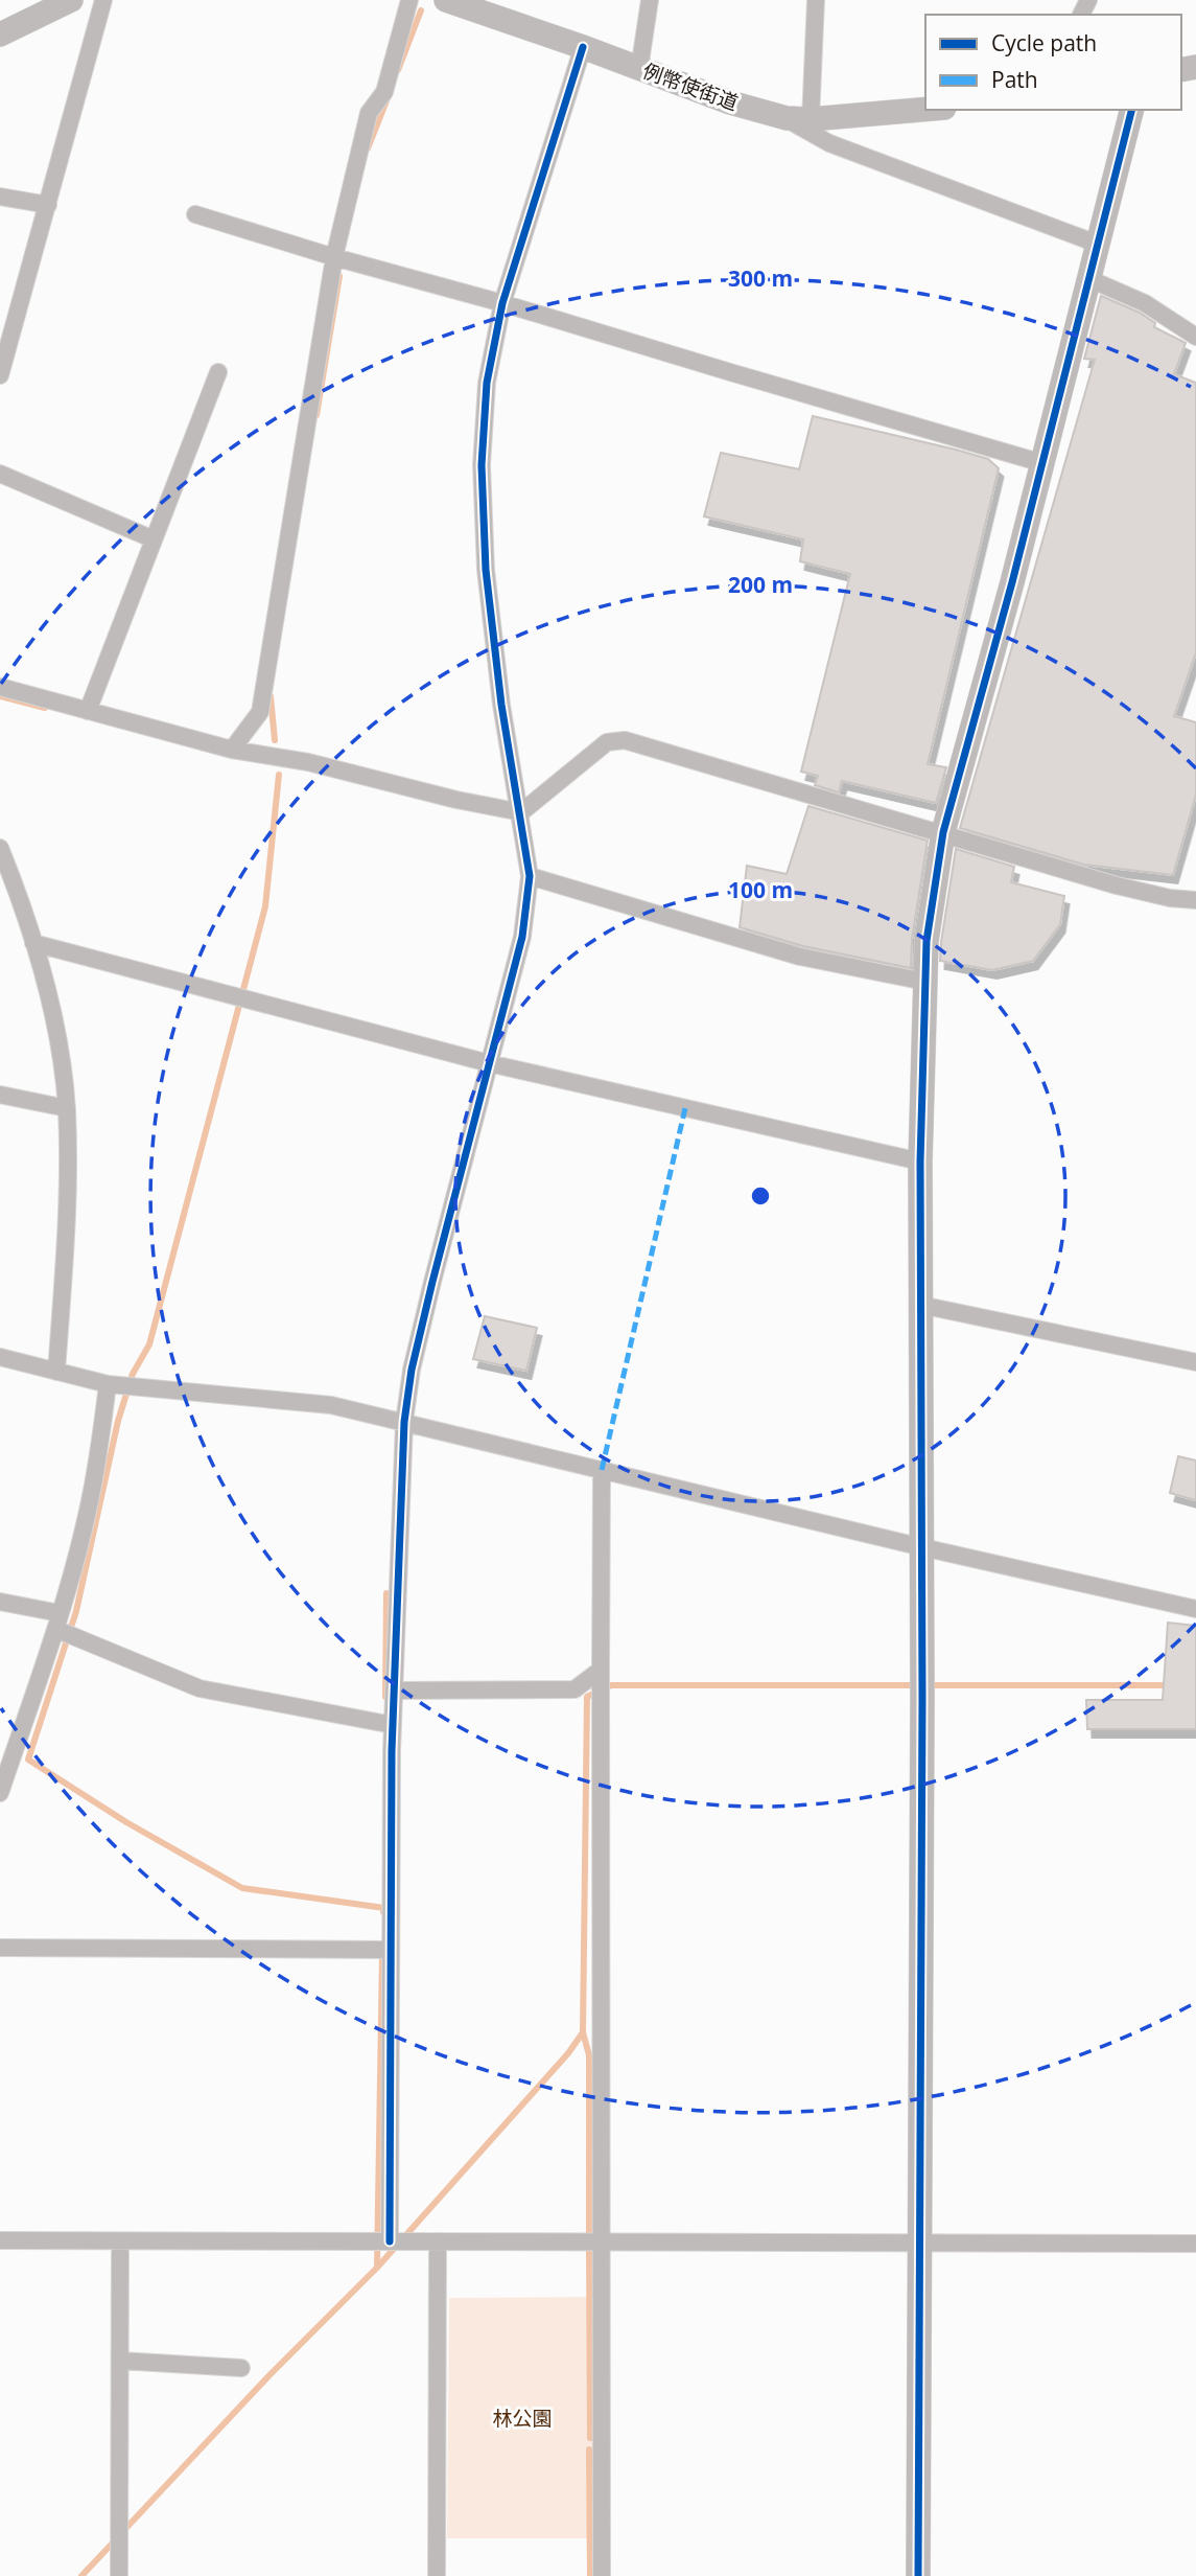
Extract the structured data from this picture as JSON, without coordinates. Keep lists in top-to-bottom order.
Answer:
{
  "streets": {
    "street": ["例幣使街道"]
  },
  "parks": ["林公園"],
  "legend": ["Cycle path", "Path"],
  "rings": ["300 m", "200 m", "100 m"]
}
